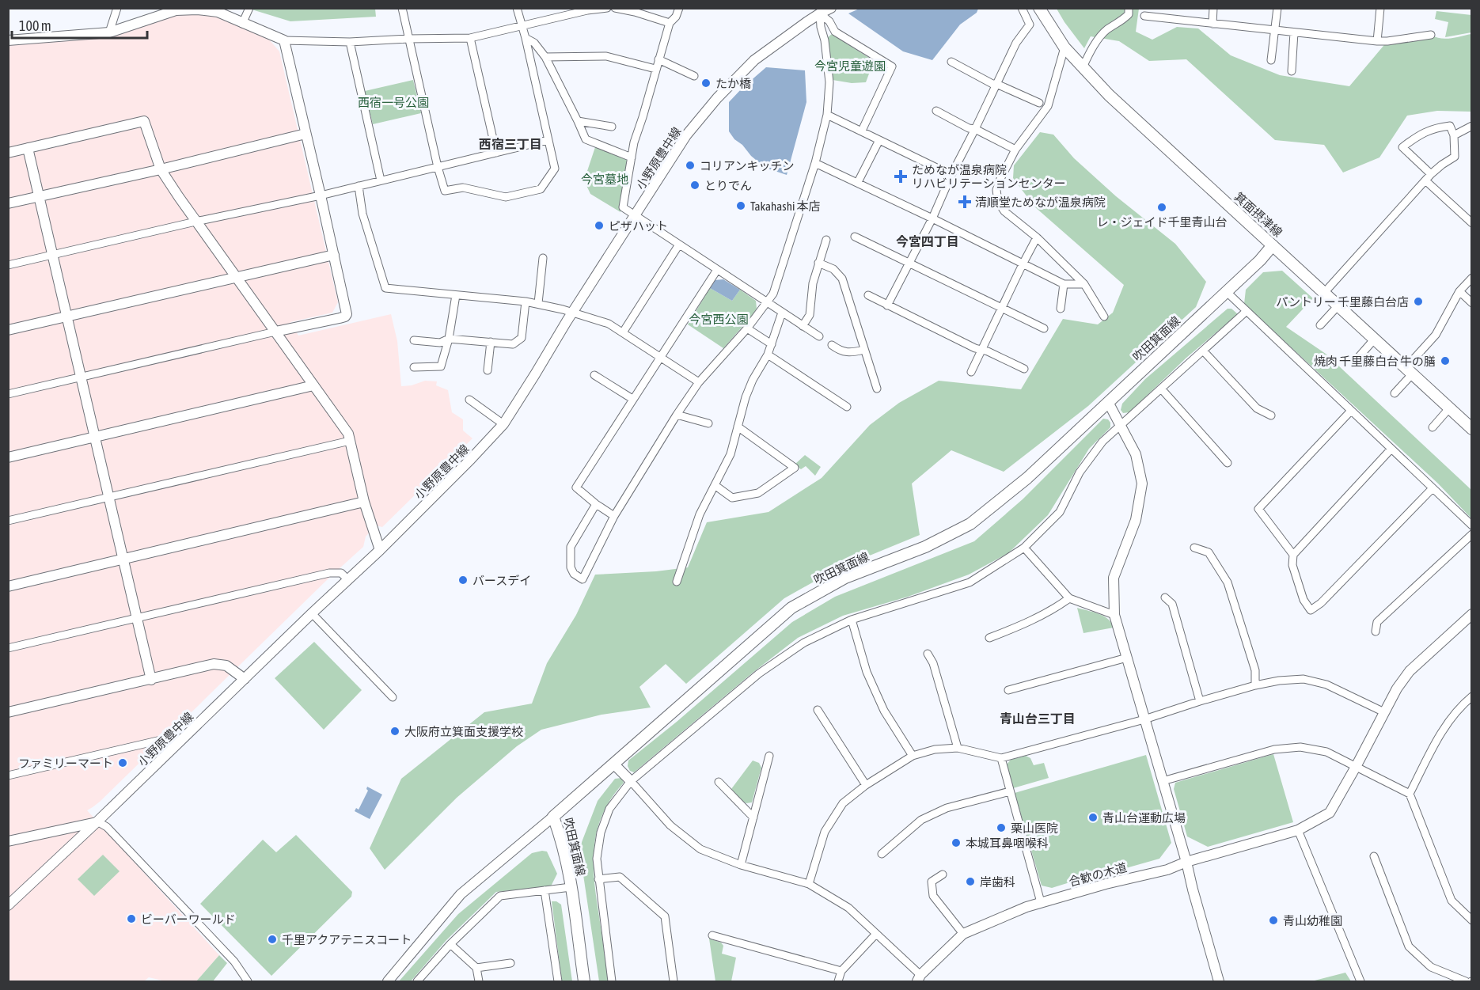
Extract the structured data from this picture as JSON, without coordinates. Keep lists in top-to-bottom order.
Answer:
{
  "streets": {
    "main road": ["箕面摂津線", "吹田箕面線"],
    "street": ["小野原豊中線", "合歓の木道"]
  },
  "crossings": [
    ["箕面摂津線", "吹田箕面線"]
  ],
  "districts": ["西宿三丁目", "今宮四丁目", "青山台三丁目"],
  "parks": [
    "今宮児童遊園",
    "西宿一号公園",
    "今宮墓地",
    "今宮西公園"
  ],
  "places": {
    "other": [
      "たか橋",
      "コリアンキッチン",
      "とりでん",
      "Takahashi 本店",
      "レ・ジェイド千里青山台",
      "ピザハット",
      "パントリー 千里藤白台店",
      "焼肉 千里藤白台 牛の膳",
      "バースデイ",
      "大阪府立箕面支援学校",
      "ファミリーマート",
      "青山台運動広場",
      "栗山医院",
      "本城耳鼻咽喉科",
      "岸歯科",
      "ビーバーワールド",
      "青山幼稚園",
      "千里アクアテニスコート"
    ],
    "health": ["ためなが温泉病院 リハビリテーションセンター", "清順堂ためなが温泉病院"]
  },
  "scale_bar": "100 m"
}
